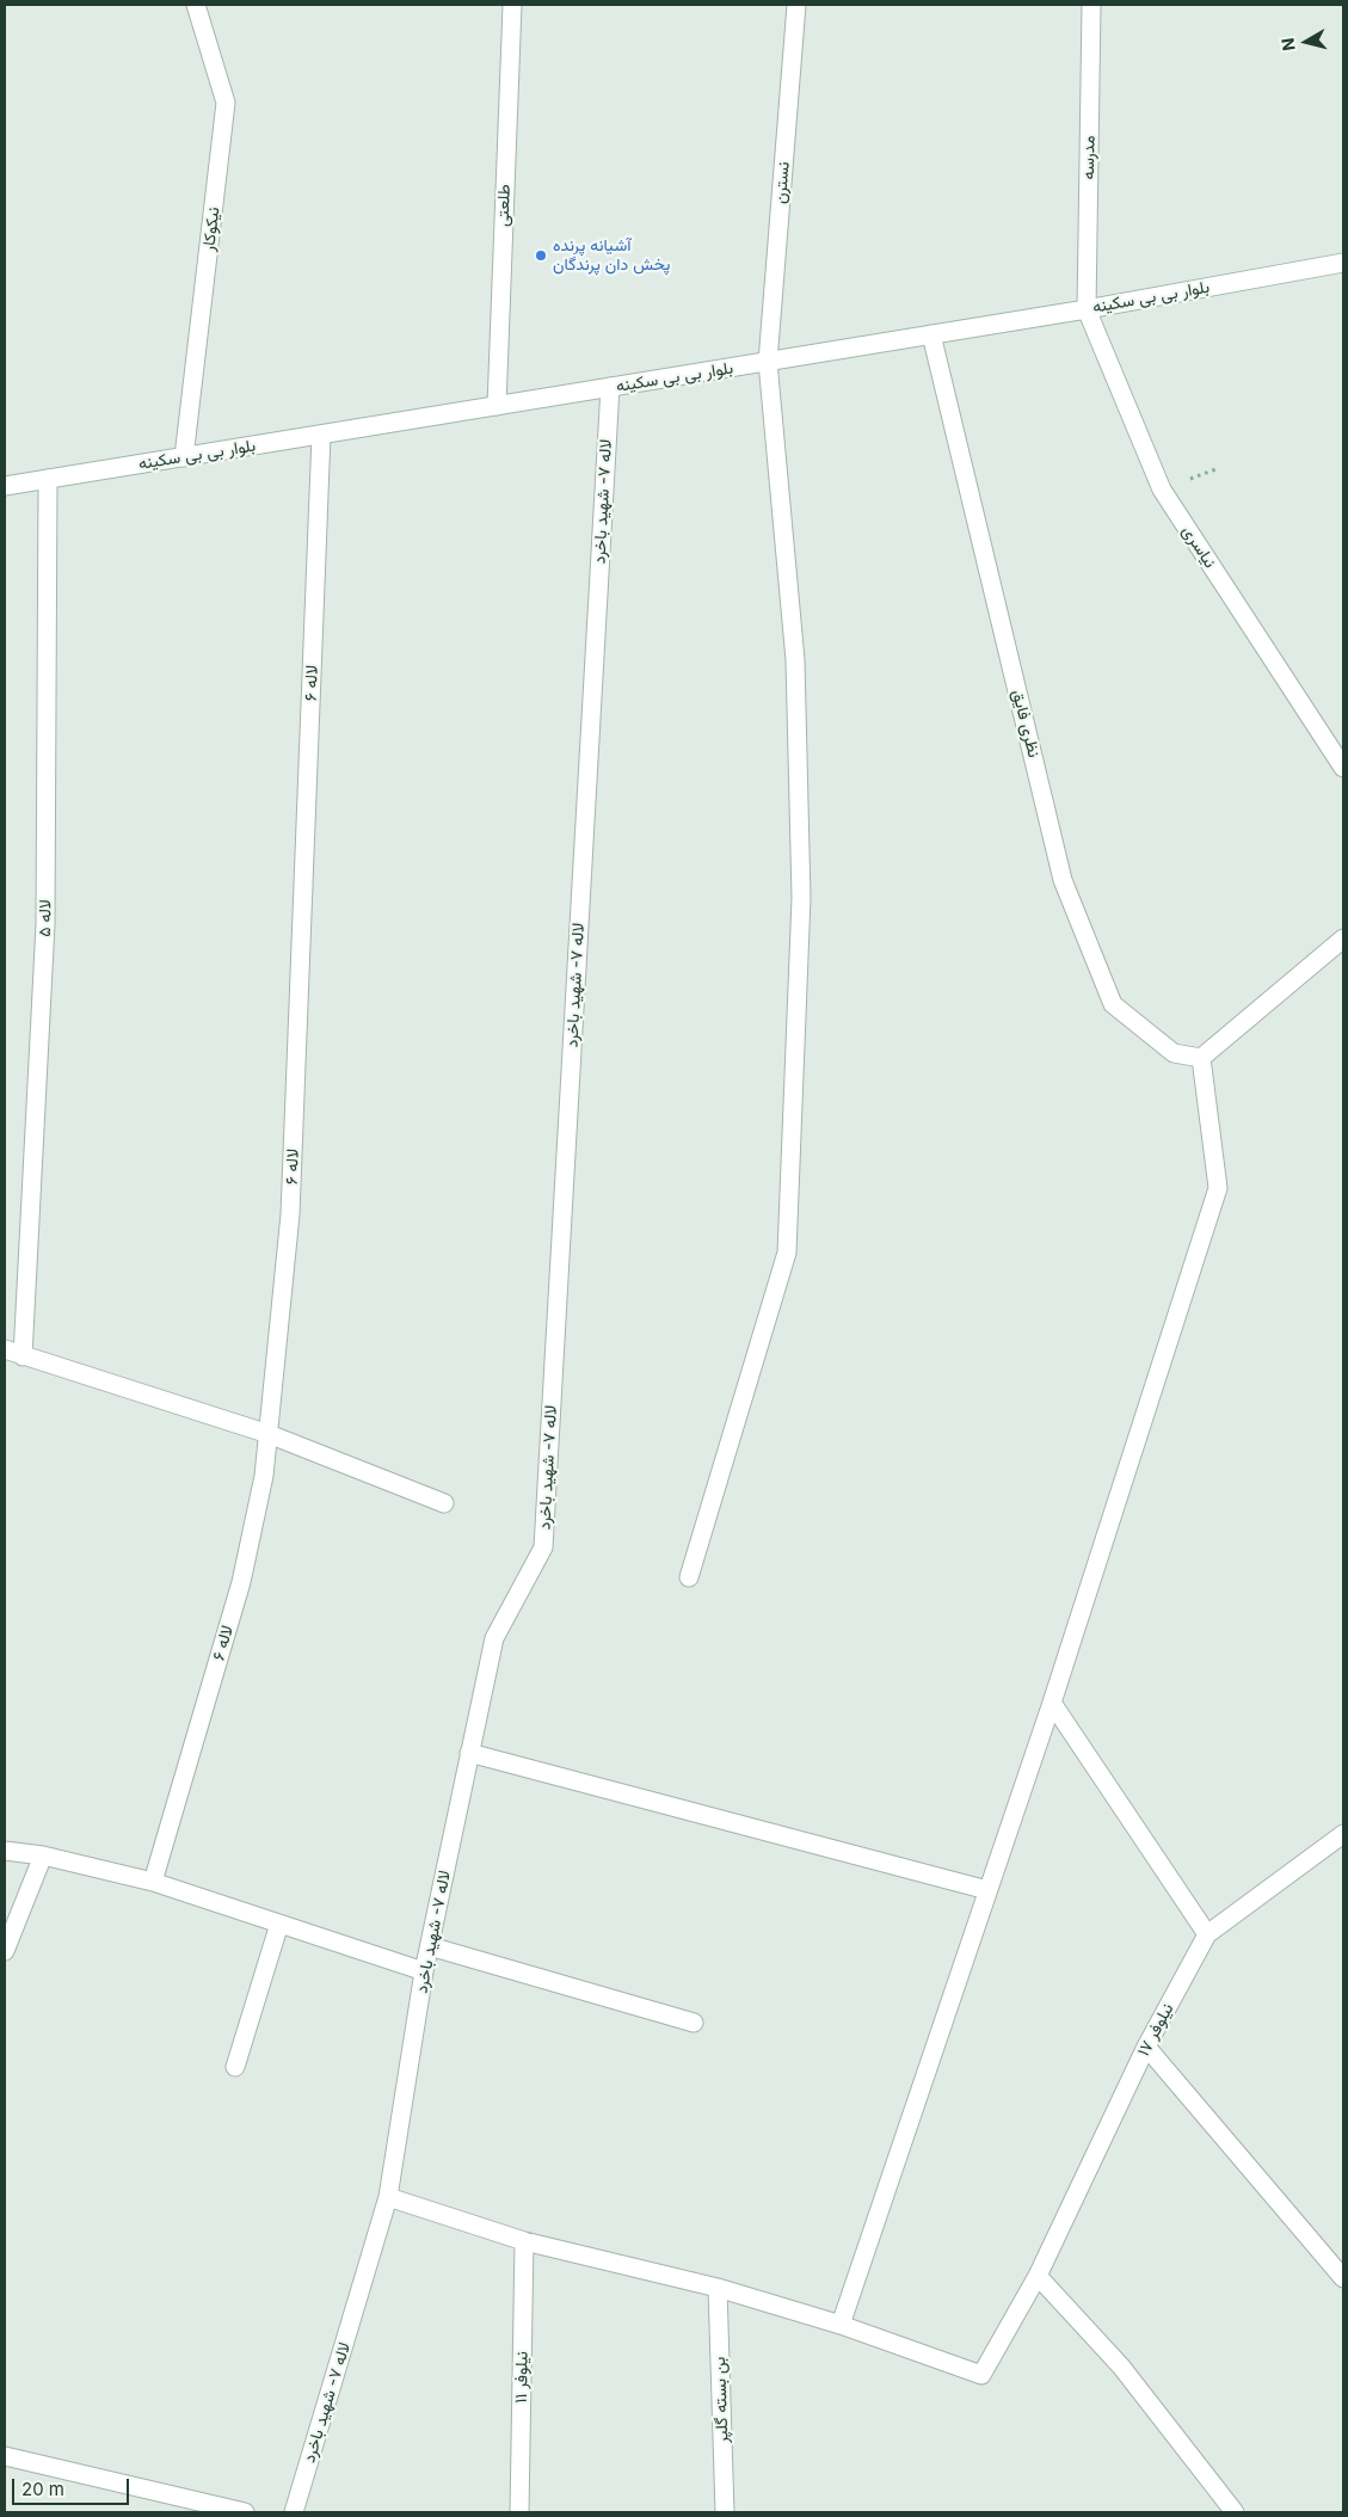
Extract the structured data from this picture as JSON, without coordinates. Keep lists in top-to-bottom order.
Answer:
{
  "streets": {
    "street": [
      "مدرسه",
      "نسترن",
      "طلعتی",
      "نیکوکار",
      "بلوار بی بی سکینه",
      "لاله ۷- شهید باخرد",
      "نیاسری",
      "لاله ۶",
      "نظری فایق",
      "لاله ۵",
      "نیلوفر ۱۷",
      "نیلوفر ۱۱",
      "بن بسته گلپر"
    ]
  },
  "crossings": [
    ["مدرسه", "بلوار بی بی سکینه"],
    ["مدرسه", "نیاسری"],
    ["نسترن", "بلوار بی بی سکینه"],
    ["طلعتی", "بلوار بی بی سکینه"],
    ["نیکوکار", "بلوار بی بی سکینه"],
    ["بلوار بی بی سکینه", "لاله ۷- شهید باخرد"],
    ["بلوار بی بی سکینه", "نیاسری"],
    ["بلوار بی بی سکینه", "لاله ۶"],
    ["بلوار بی بی سکینه", "نظری فایق"],
    ["بلوار بی بی سکینه", "لاله ۵"]
  ],
  "places": ["آشیانه پرنده پخش دان پرندگان"],
  "scale_bar": "20 m",
  "north": "left"
}
